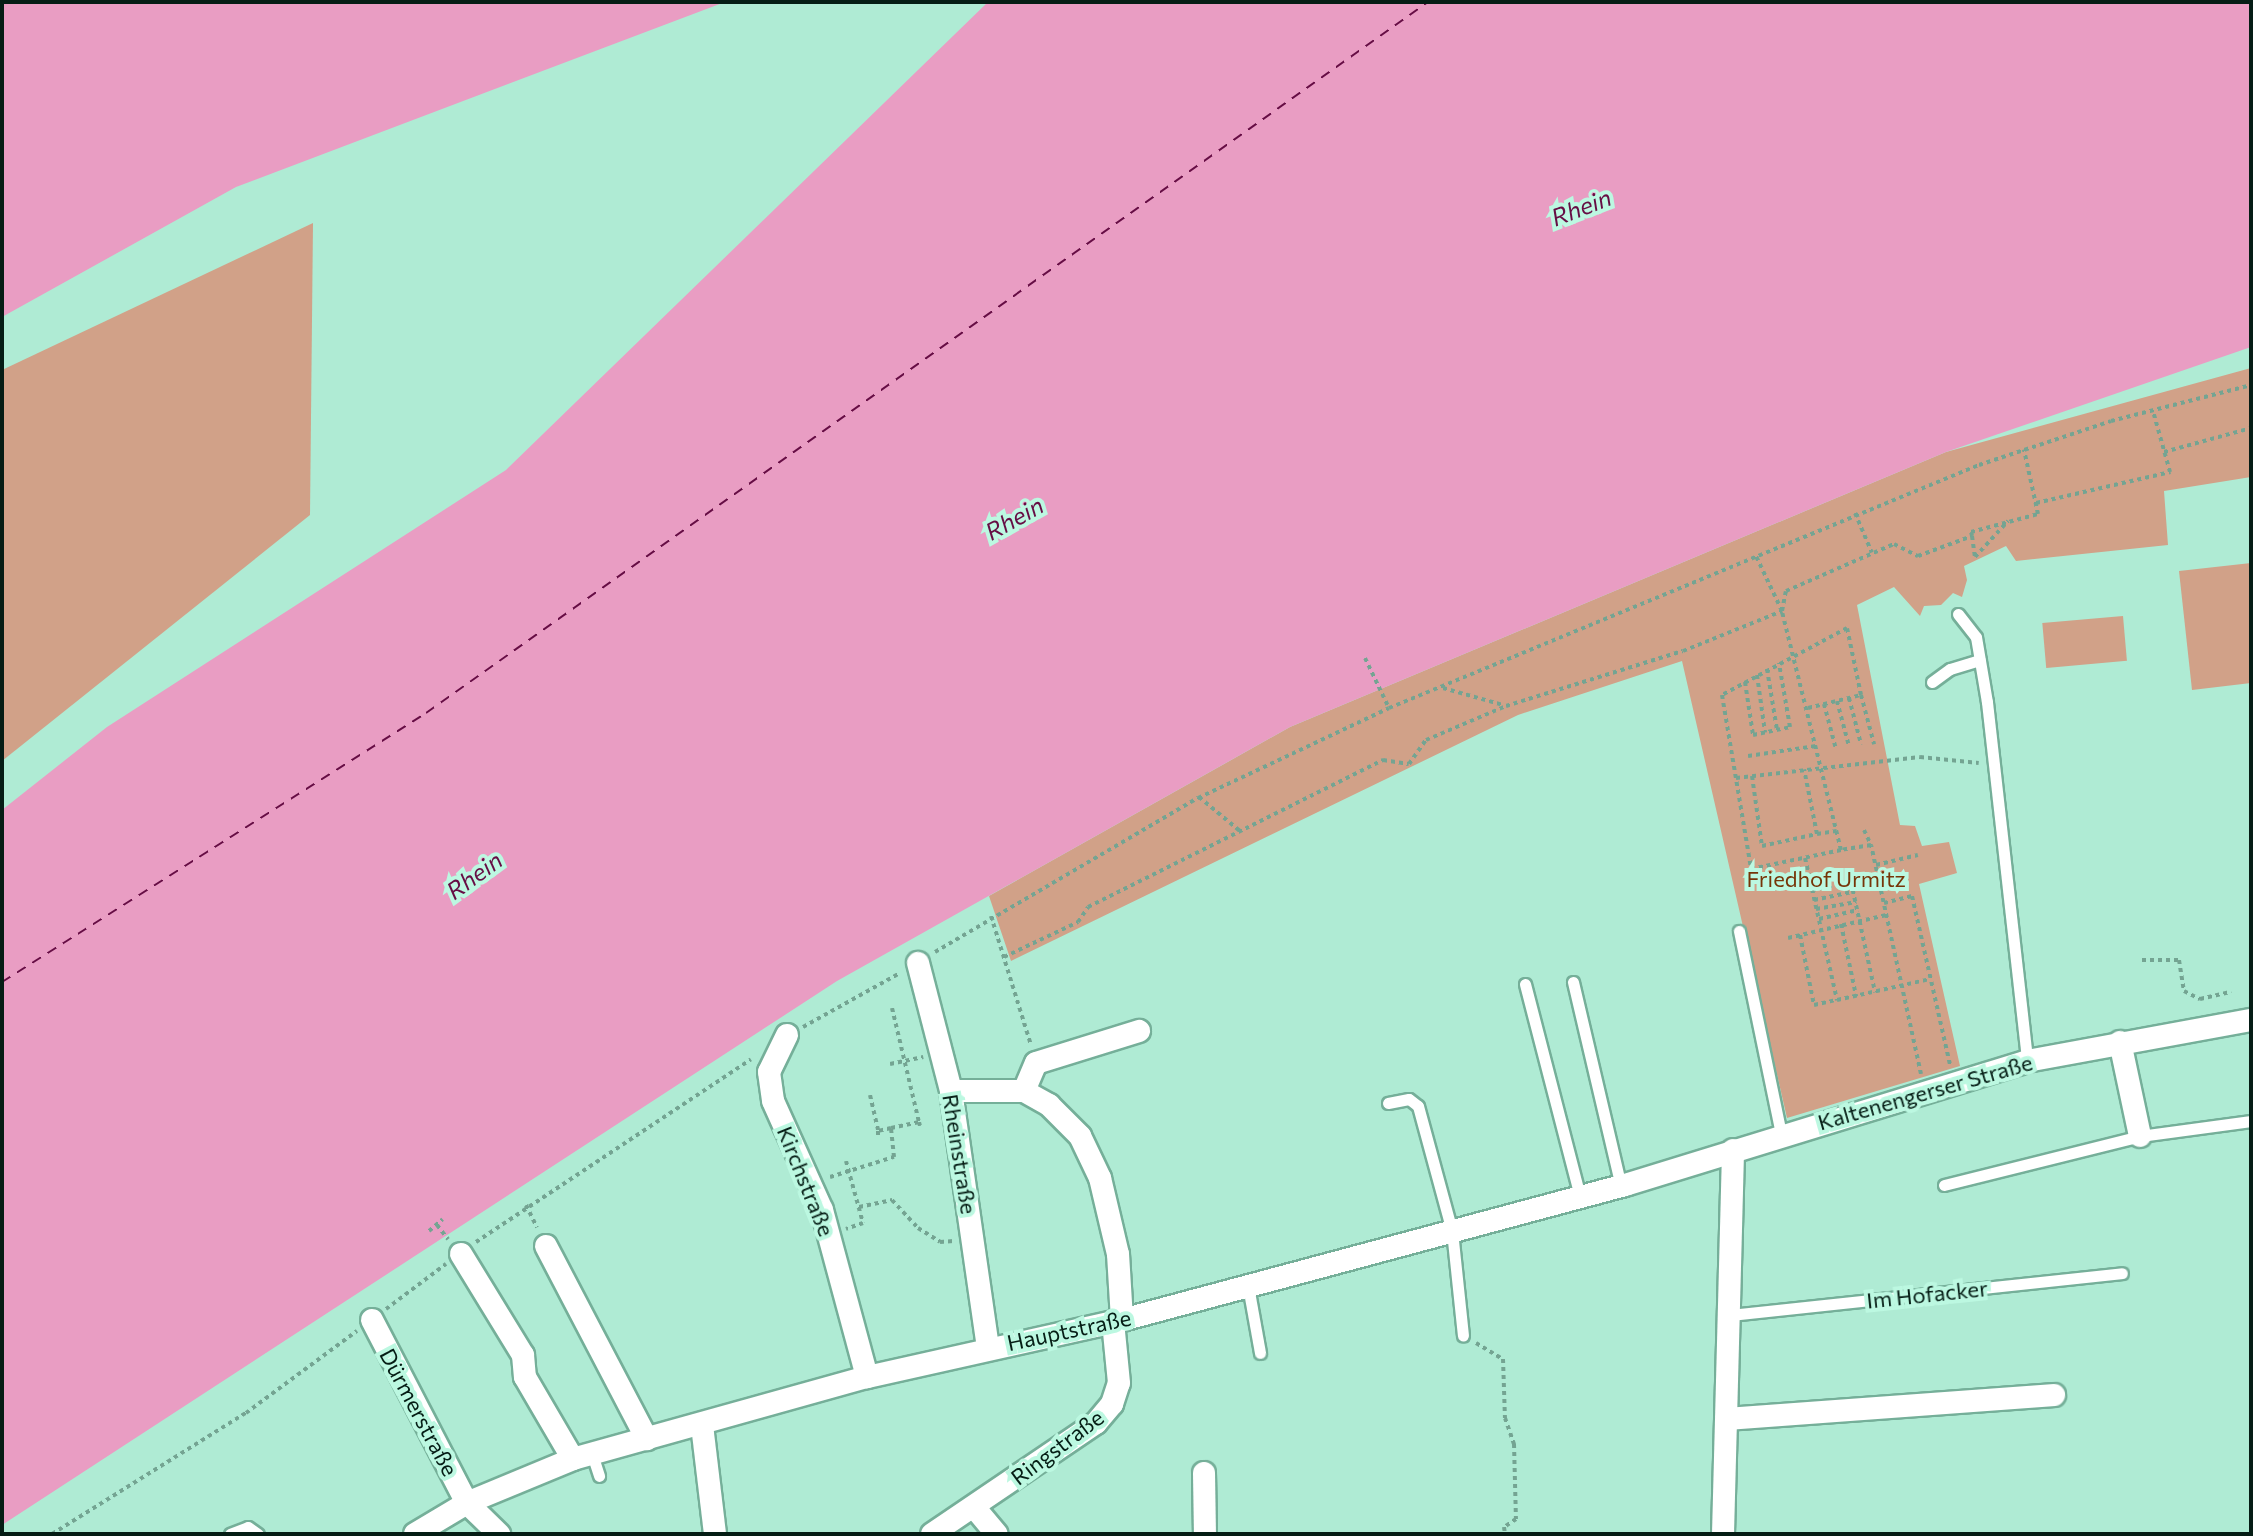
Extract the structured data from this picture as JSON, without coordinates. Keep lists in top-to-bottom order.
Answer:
{
  "streets": {
    "street": [
      "Kaltenengerser Straße",
      "Rheinstraße",
      "Kirchstraße",
      "Hauptstraße",
      "Dürmerstraße",
      "Ringstraße"
    ],
    "lane": ["Im Hofacker"]
  },
  "crossings": [
    ["Kaltenengerser Straße", "Hauptstraße"],
    ["Rheinstraße", "Hauptstraße"],
    ["Kirchstraße", "Hauptstraße"],
    ["Hauptstraße", "Dürmerstraße"],
    ["Hauptstraße", "Ringstraße"]
  ],
  "water": ["Rhein"],
  "parks": ["Friedhof Urmitz"]
}
